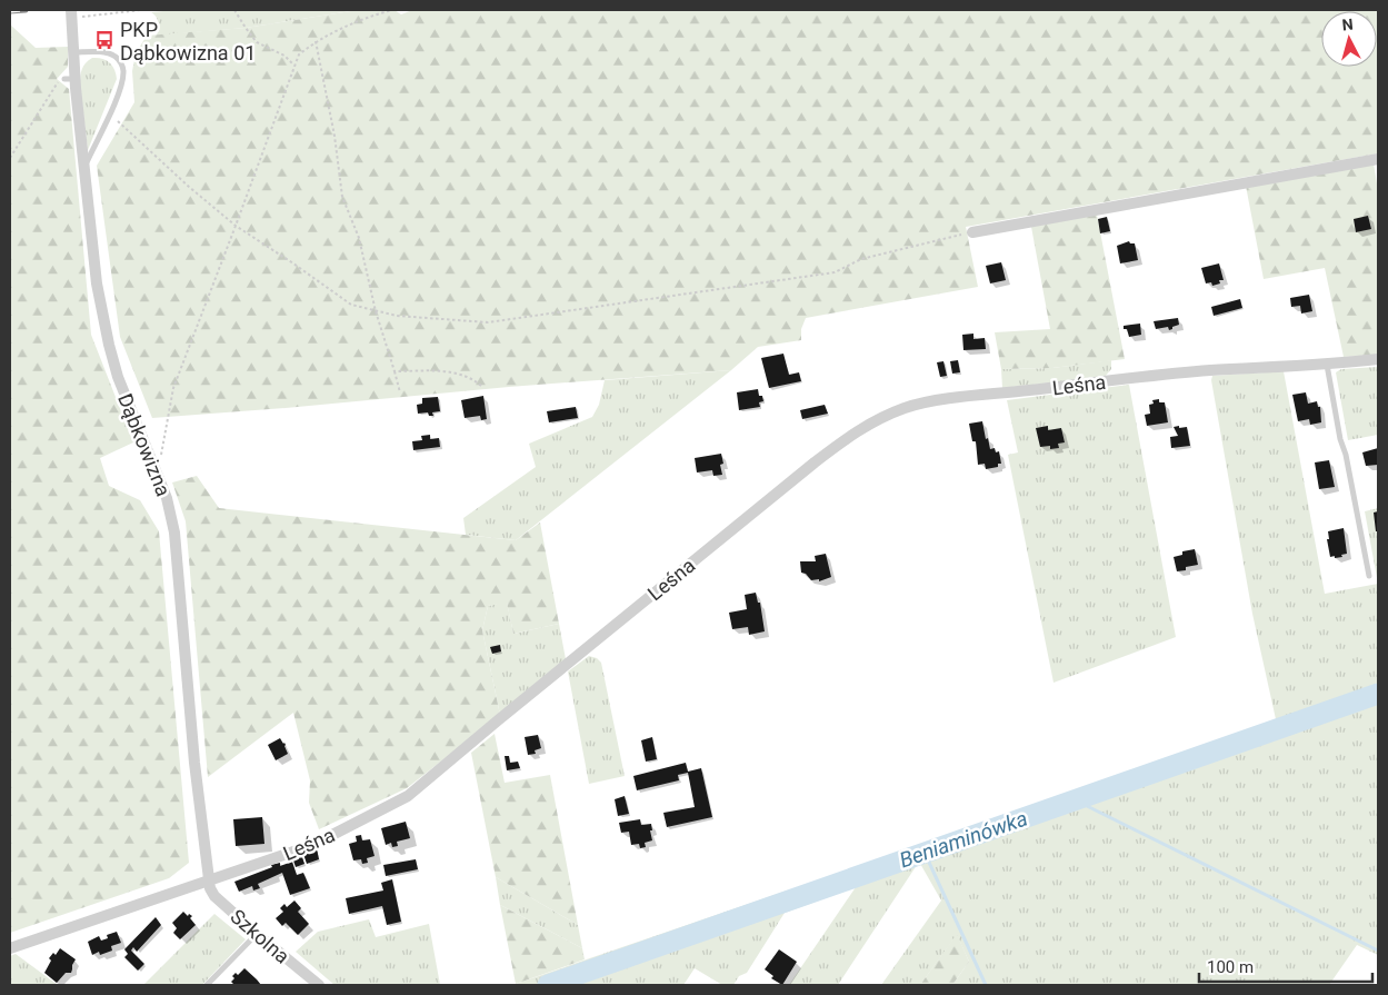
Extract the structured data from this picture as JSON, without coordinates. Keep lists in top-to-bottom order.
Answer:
{
  "streets": {
    "street": ["Leśna", "Dąbkowizna", "Szkolna"]
  },
  "crossings": [
    ["Leśna", "Dąbkowizna"],
    ["Leśna", "Szkolna"],
    ["Dąbkowizna", "Szkolna"]
  ],
  "water": ["Beniaminówka"],
  "places": {
    "bus stop": ["PKP Dąbkowizna 01"]
  },
  "scale_bar": "100 m",
  "north": "top"
}
